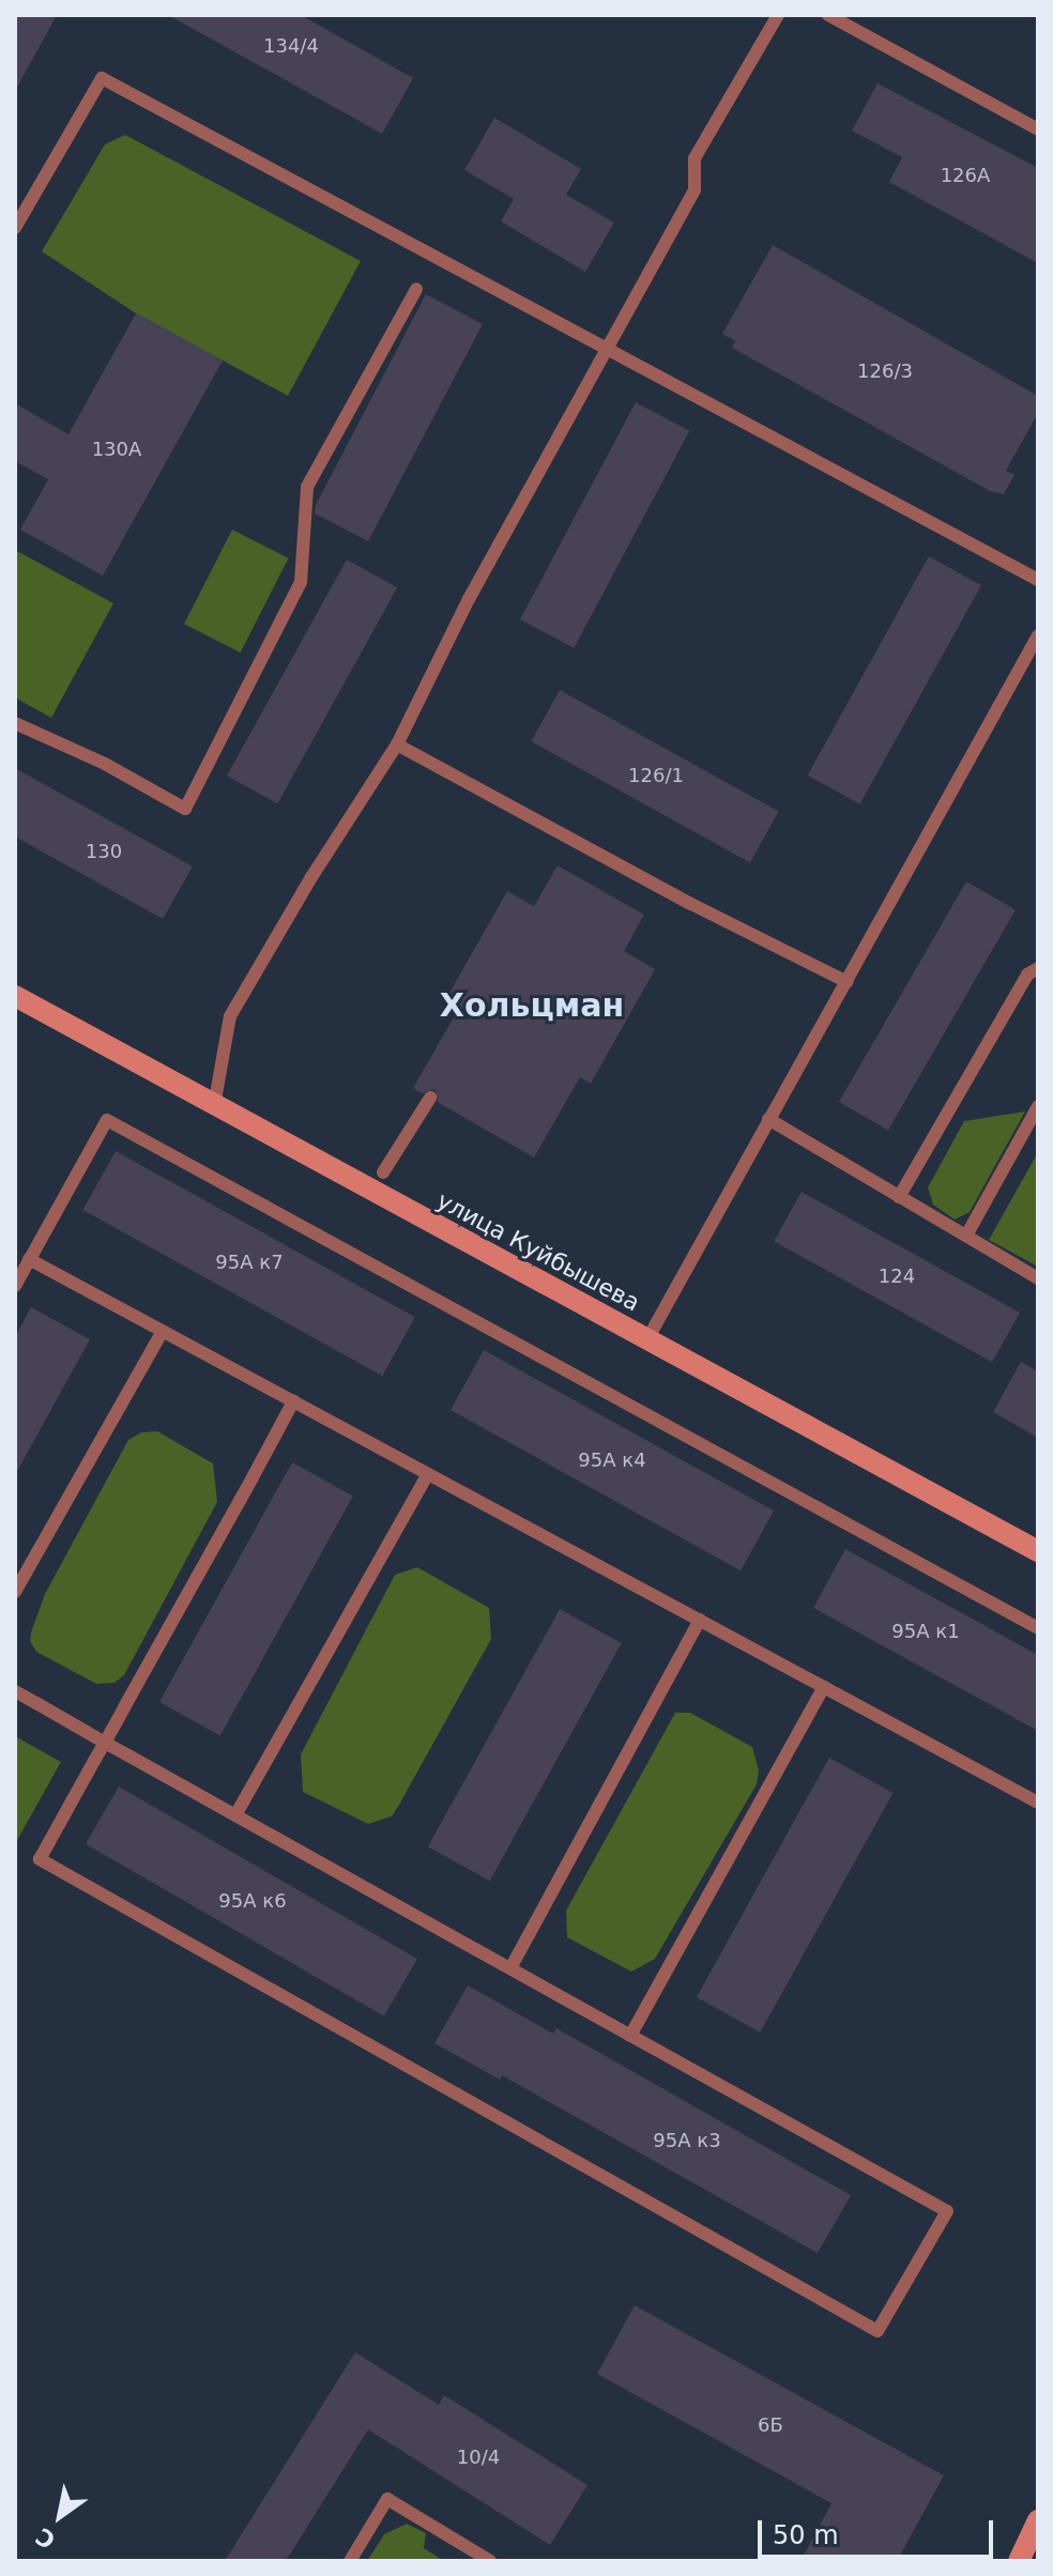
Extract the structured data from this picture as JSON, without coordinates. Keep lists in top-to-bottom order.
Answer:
{
  "streets": {
    "street": ["улица Куйбышева"]
  },
  "districts": ["Хольцман"],
  "house_numbers": [
    "134/4",
    "126А",
    "126/3",
    "130А",
    "126/1",
    "130",
    "95А к7",
    "124",
    "95А к4",
    "95А к1",
    "95А к6",
    "95А к3",
    "6Б",
    "10/4"
  ],
  "scale_bar": "50 m",
  "north": "bottom left"
}
